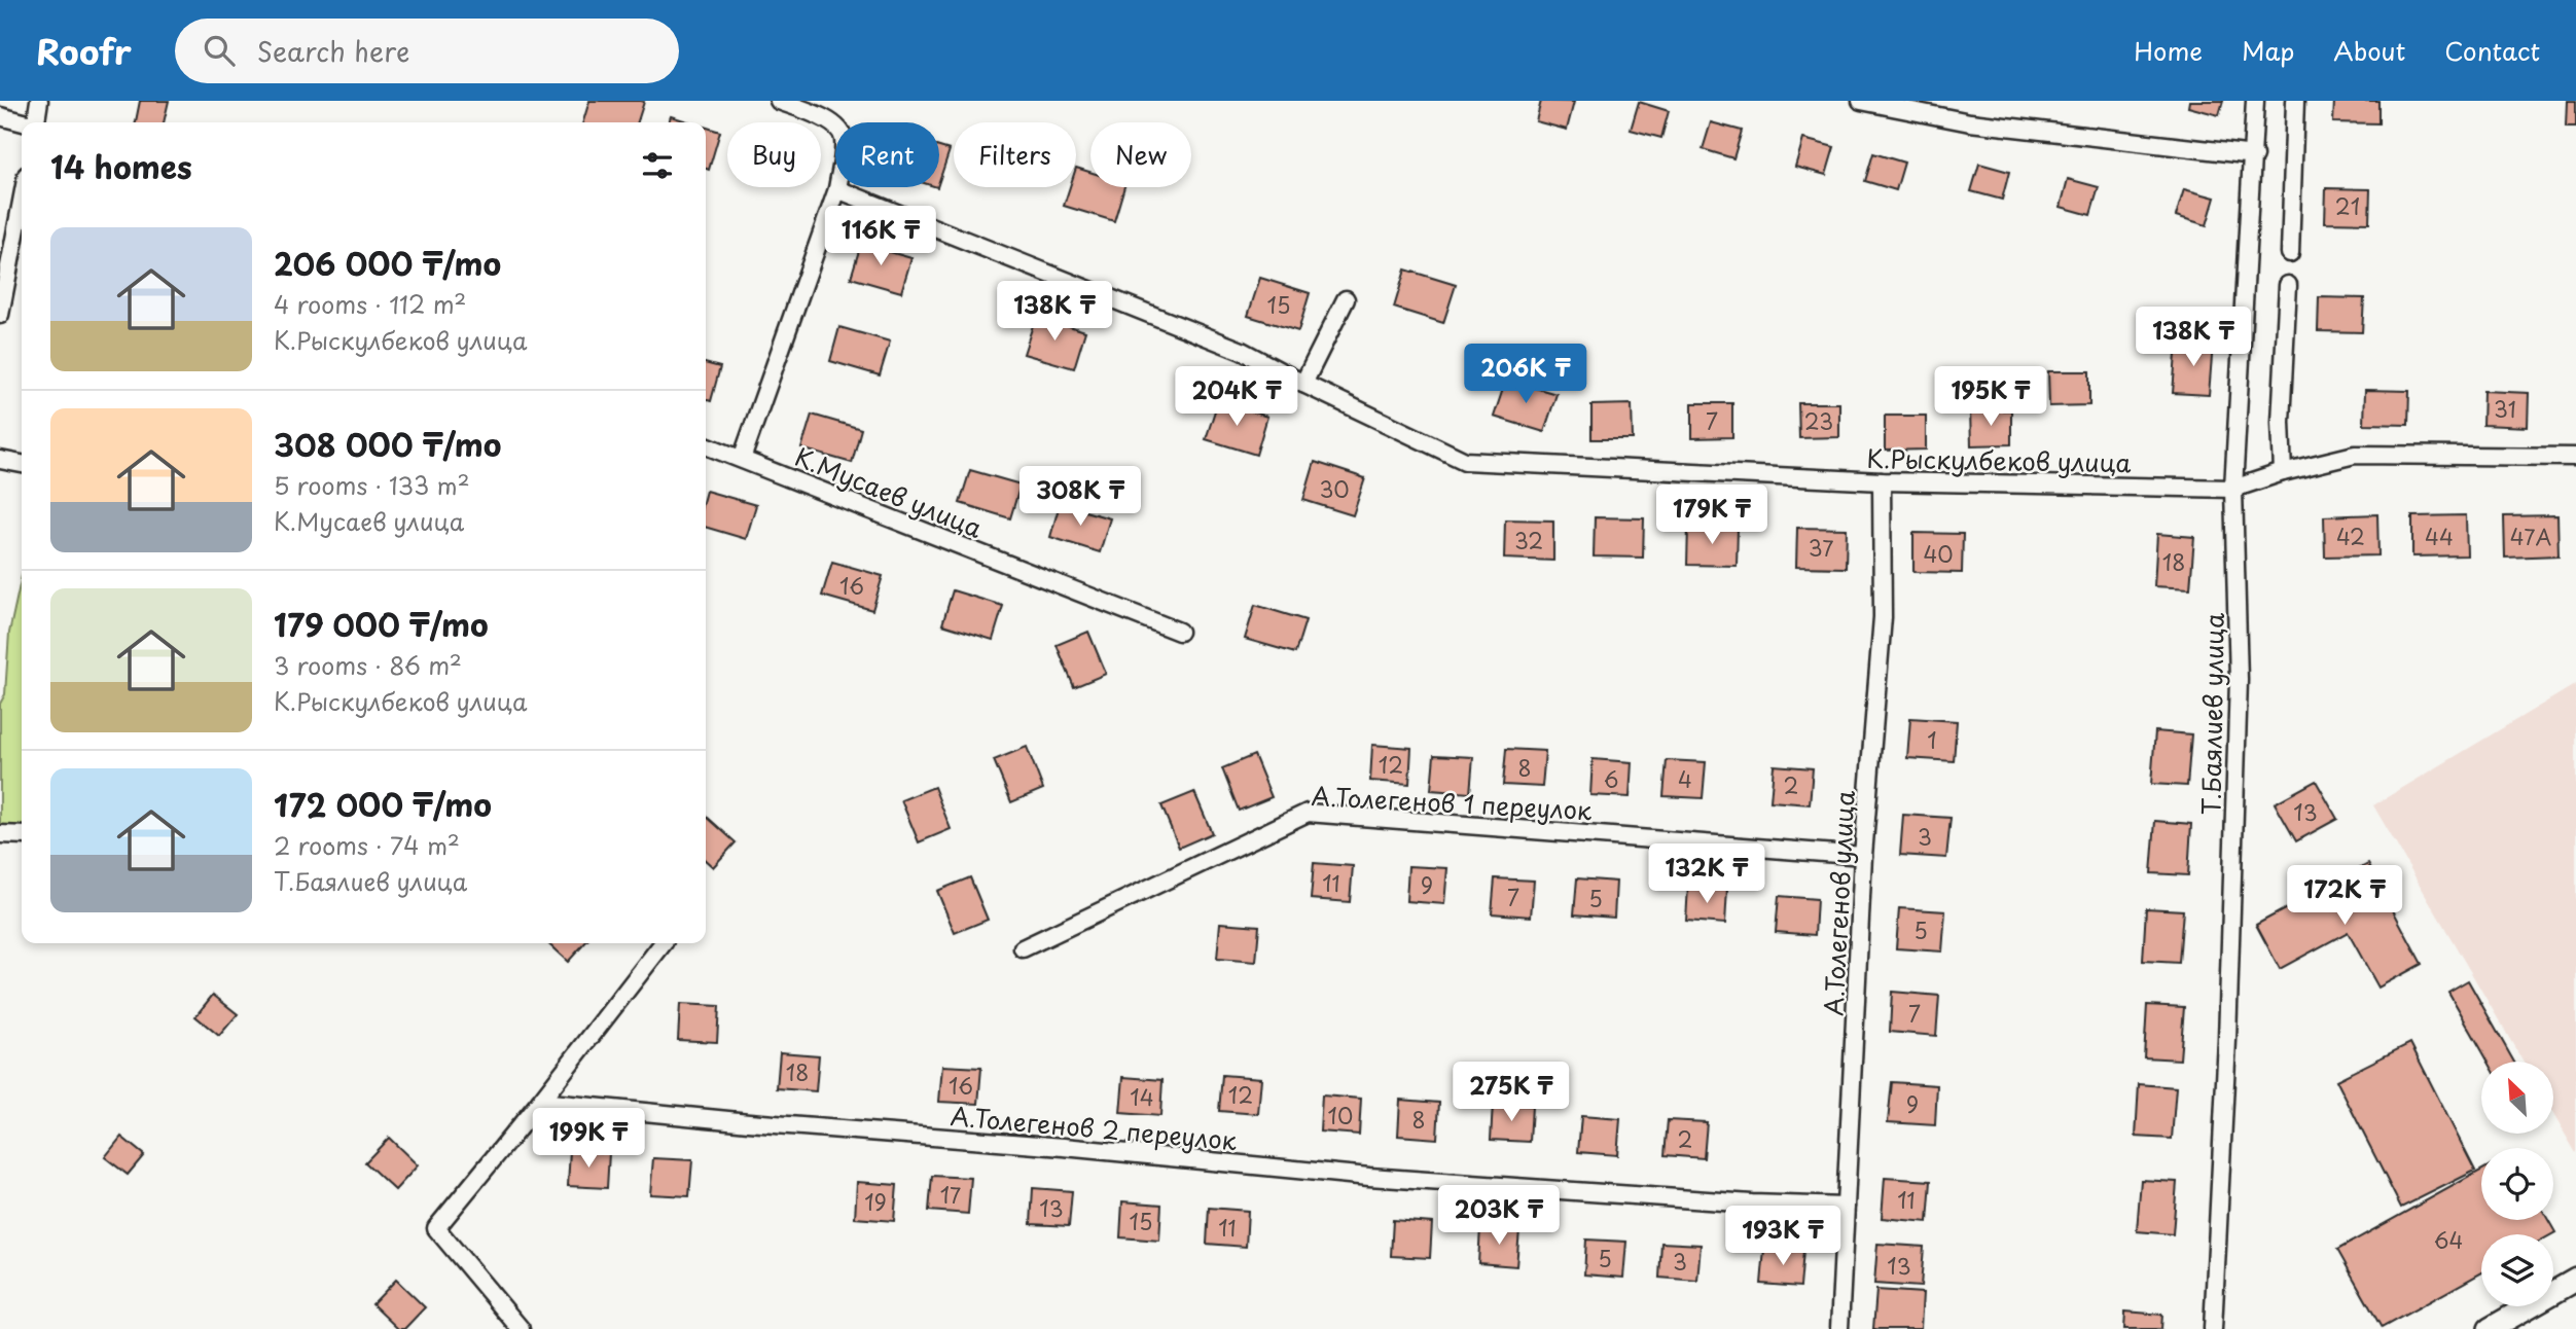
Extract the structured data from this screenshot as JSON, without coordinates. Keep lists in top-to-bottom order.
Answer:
{
  "streets": {
    "street": [
      "К.Рыскулбеков улица",
      "К.Мусаев улица",
      "Т.Баялиев улица",
      "А.Толегенов 1 переулок",
      "А.Толегенов улица",
      "А.Толегенов 2 переулок"
    ]
  },
  "crossings": [
    ["К.Рыскулбеков улица", "Т.Баялиев улица"],
    ["К.Рыскулбеков улица", "А.Толегенов улица"],
    ["А.Толегенов 1 переулок", "А.Толегенов улица"],
    ["А.Толегенов улица", "А.Толегенов 2 переулок"]
  ],
  "house_numbers": [
    "21",
    "15",
    "31",
    "7",
    "23",
    "30",
    "42",
    "44",
    "47A",
    "32",
    "37",
    "40",
    "18",
    "16",
    "1",
    "12",
    "8",
    "6",
    "4",
    "2",
    "13",
    "3",
    "11",
    "9",
    "7",
    "5",
    "5",
    "7",
    "18",
    "16",
    "12",
    "14",
    "9",
    "10",
    "8",
    "2",
    "17",
    "11",
    "19",
    "13",
    "15",
    "11",
    "64",
    "5",
    "3",
    "13"
  ],
  "north": "top left",
  "page": {
    "header": "Roofr",
    "search": "Search here",
    "nav": [
      "Home",
      "Map",
      "About",
      "Contact"
    ],
    "chip": [
      "Buy",
      "Rent",
      "Filters",
      "New"
    ],
    "heading": "14 homes",
    "price": [
      "116K ₸",
      "138K ₸",
      "138K ₸",
      "206K ₸",
      "204K ₸",
      "195K ₸",
      "308K ₸",
      "179K ₸",
      "132K ₸",
      "172K ₸",
      "275K ₸",
      "199K ₸",
      "203K ₸",
      "193K ₸"
    ],
    "list": [
      {
        "name": "206 000 ₸/mo",
        "note": "4 rooms · 112 m² · К.Рыскулбеков улица"
      },
      {
        "name": "308 000 ₸/mo",
        "note": "5 rooms · 133 m² · К.Мусаев улица"
      },
      {
        "name": "179 000 ₸/mo",
        "note": "3 rooms · 86 m² · К.Рыскулбеков улица"
      },
      {
        "name": "172 000 ₸/mo",
        "note": "2 rooms · 74 m² · Т.Баялиев улица"
      }
    ]
  }
}
